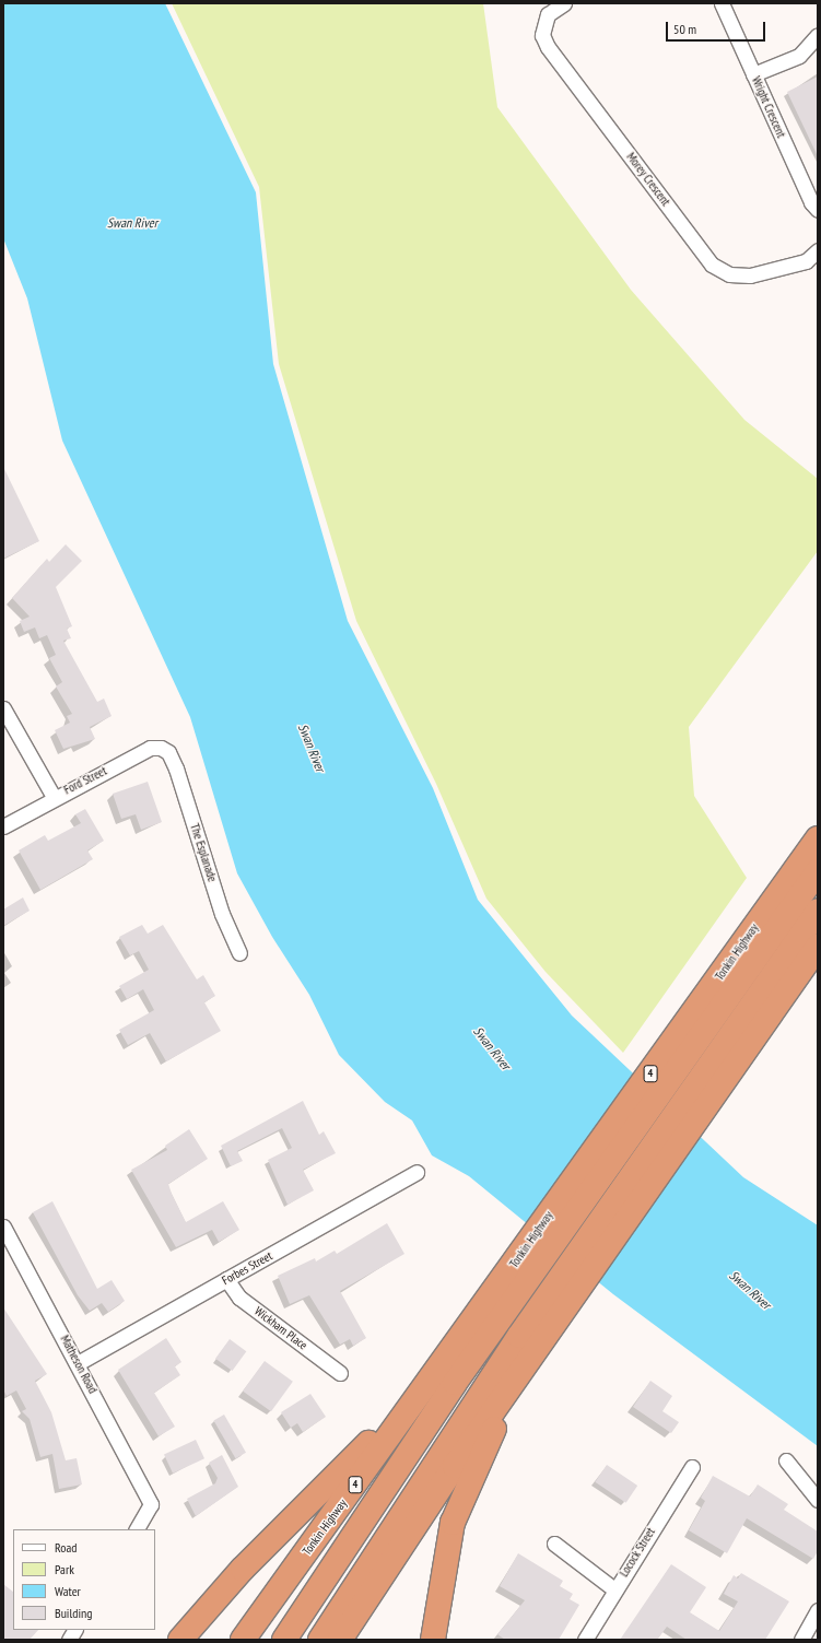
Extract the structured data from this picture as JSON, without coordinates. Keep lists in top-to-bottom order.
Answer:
{
  "streets": {
    "highway": ["Tonkin Highway", "4"],
    "street": [
      "Wright Crescent",
      "Morey Crescent",
      "Ford Street",
      "The Esplanade",
      "Forbes Street",
      "Wickham Place",
      "Matheson Road",
      "Locock Street"
    ]
  },
  "crossings": [
    ["Ford Street", "The Esplanade"],
    ["Forbes Street", "Wickham Place"],
    ["Forbes Street", "Matheson Road"]
  ],
  "water": ["Swan River"],
  "legend": [
    "Road",
    "Park",
    "Water",
    "Building"
  ],
  "scale_bar": "50 m"
}
